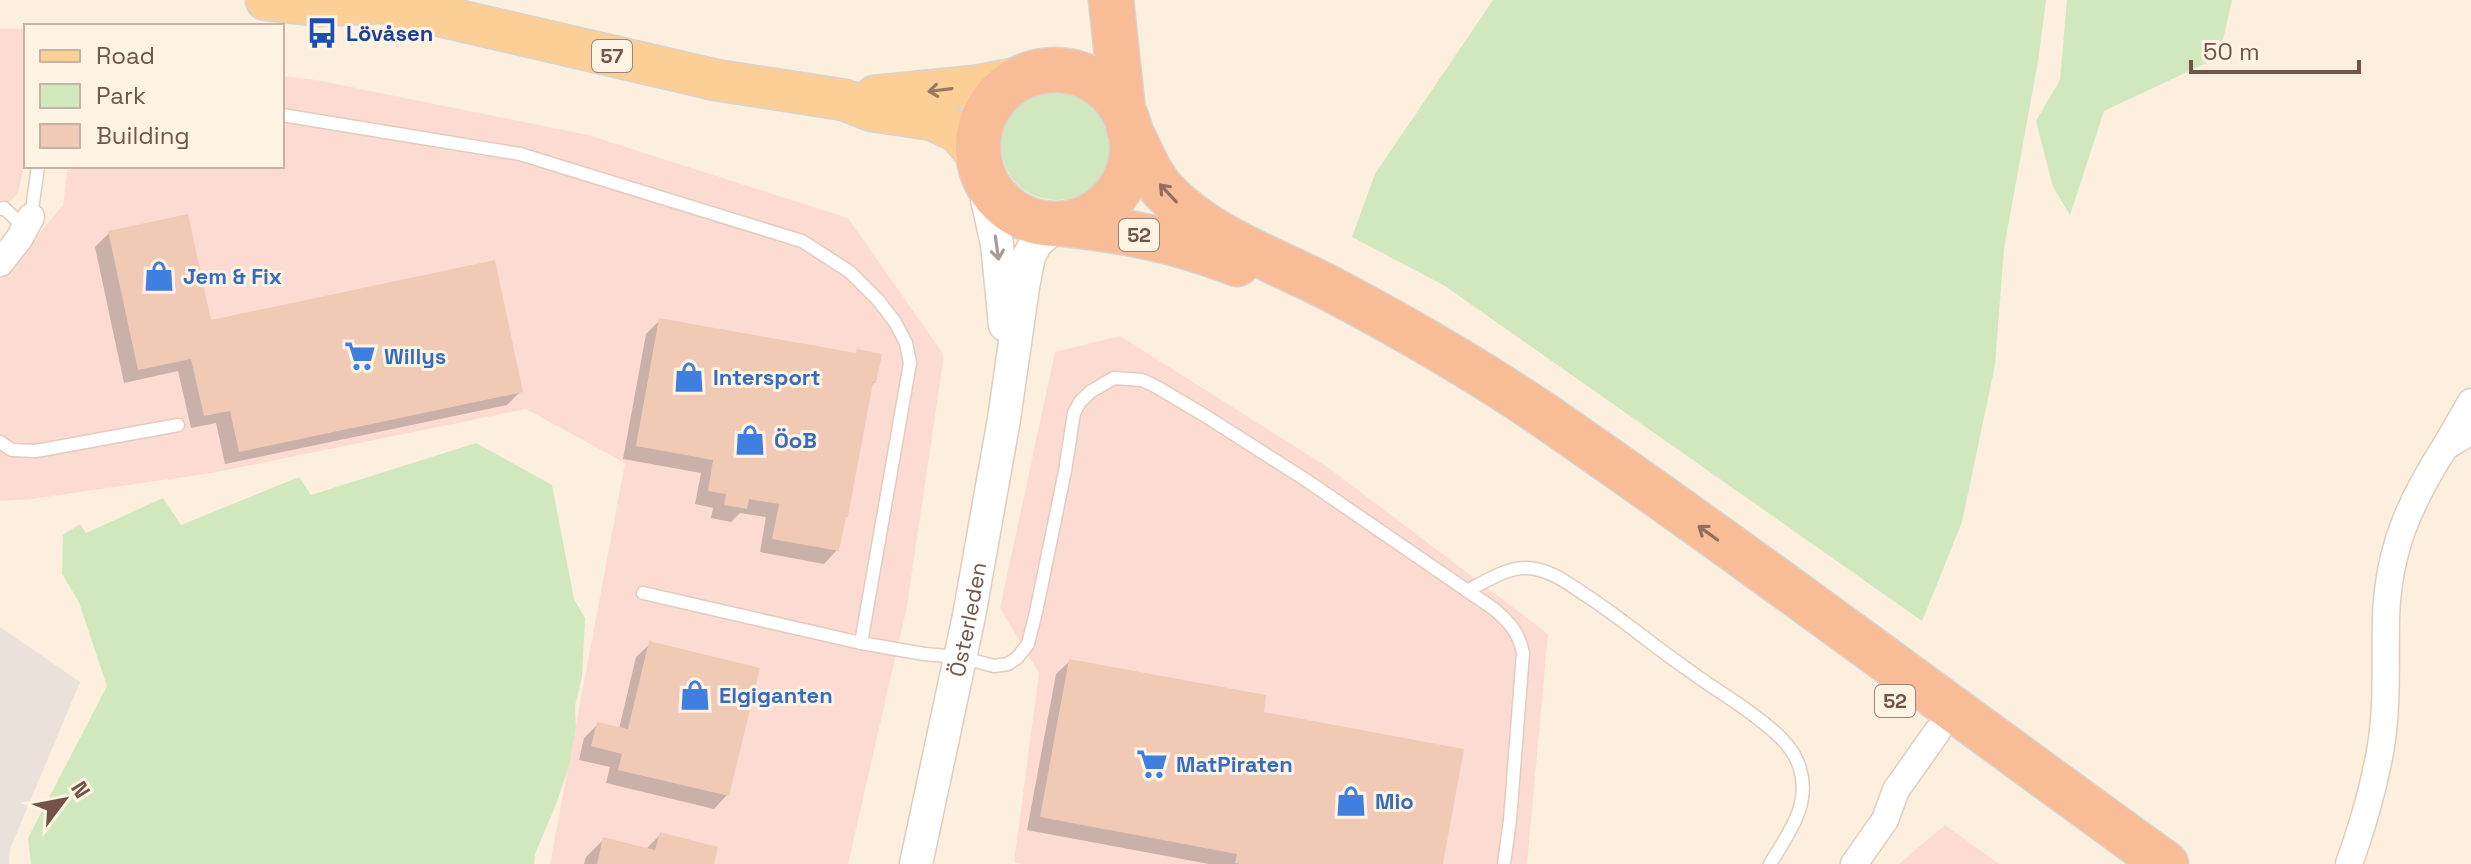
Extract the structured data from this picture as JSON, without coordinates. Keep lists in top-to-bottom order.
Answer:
{
  "streets": {
    "highway": ["52"],
    "main road": ["57"],
    "street": ["Österleden"]
  },
  "crossings": [
    ["57", "52"],
    ["57", "Österleden"],
    ["52", "Österleden"]
  ],
  "places": {
    "bus stop": ["Lövåsen"],
    "shop": [
      "Jem & Fix",
      "Intersport",
      "ÖoB",
      "Elgiganten",
      "Mio"
    ],
    "supermarket": ["Willys", "MatPiraten"]
  },
  "legend": ["Road", "Park", "Building"],
  "scale_bar": "50 m",
  "north": "top right"
}
